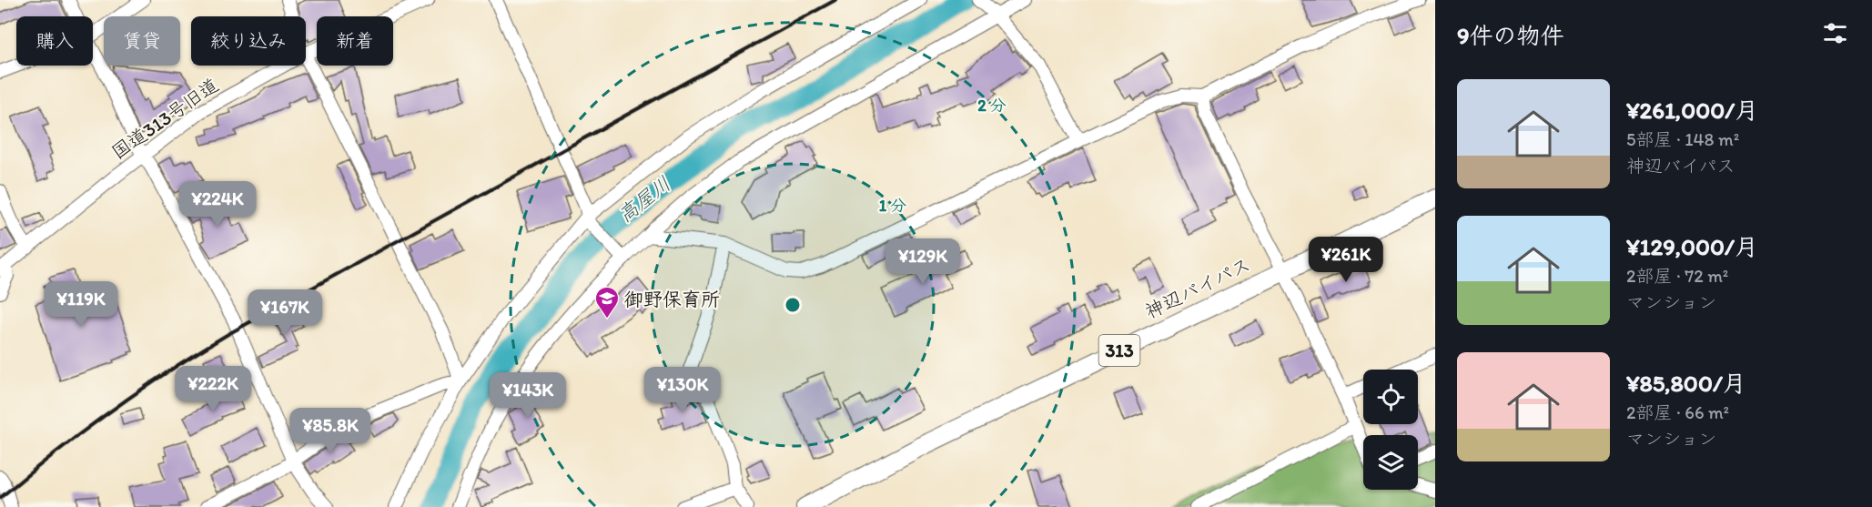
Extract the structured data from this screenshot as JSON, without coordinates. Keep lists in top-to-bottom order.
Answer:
{
  "streets": {
    "highway": ["神辺バイパス", "313"],
    "street": ["国道313号旧道"]
  },
  "water": ["高屋川"],
  "places": {
    "school or university": ["御野保育所"]
  },
  "page": {
    "heading": "9件の物件",
    "chip": [
      "購入",
      "賃貸",
      "絞り込み",
      "新着"
    ],
    "list": [
      {
        "name": "¥261,000/月",
        "note": "5部屋 · 148 m² · 神辺バイパス"
      },
      {
        "name": "¥129,000/月",
        "note": "2部屋 · 72 m² · マンション"
      },
      {
        "name": "¥85,800/月",
        "note": "2部屋 · 66 m² · マンション"
      }
    ],
    "price": [
      "¥224K",
      "¥261K",
      "¥129K",
      "¥119K",
      "¥167K",
      "¥222K",
      "¥130K",
      "¥143K",
      "¥85.8K"
    ]
  },
  "rings": ["2 分", "1 分"]
}
